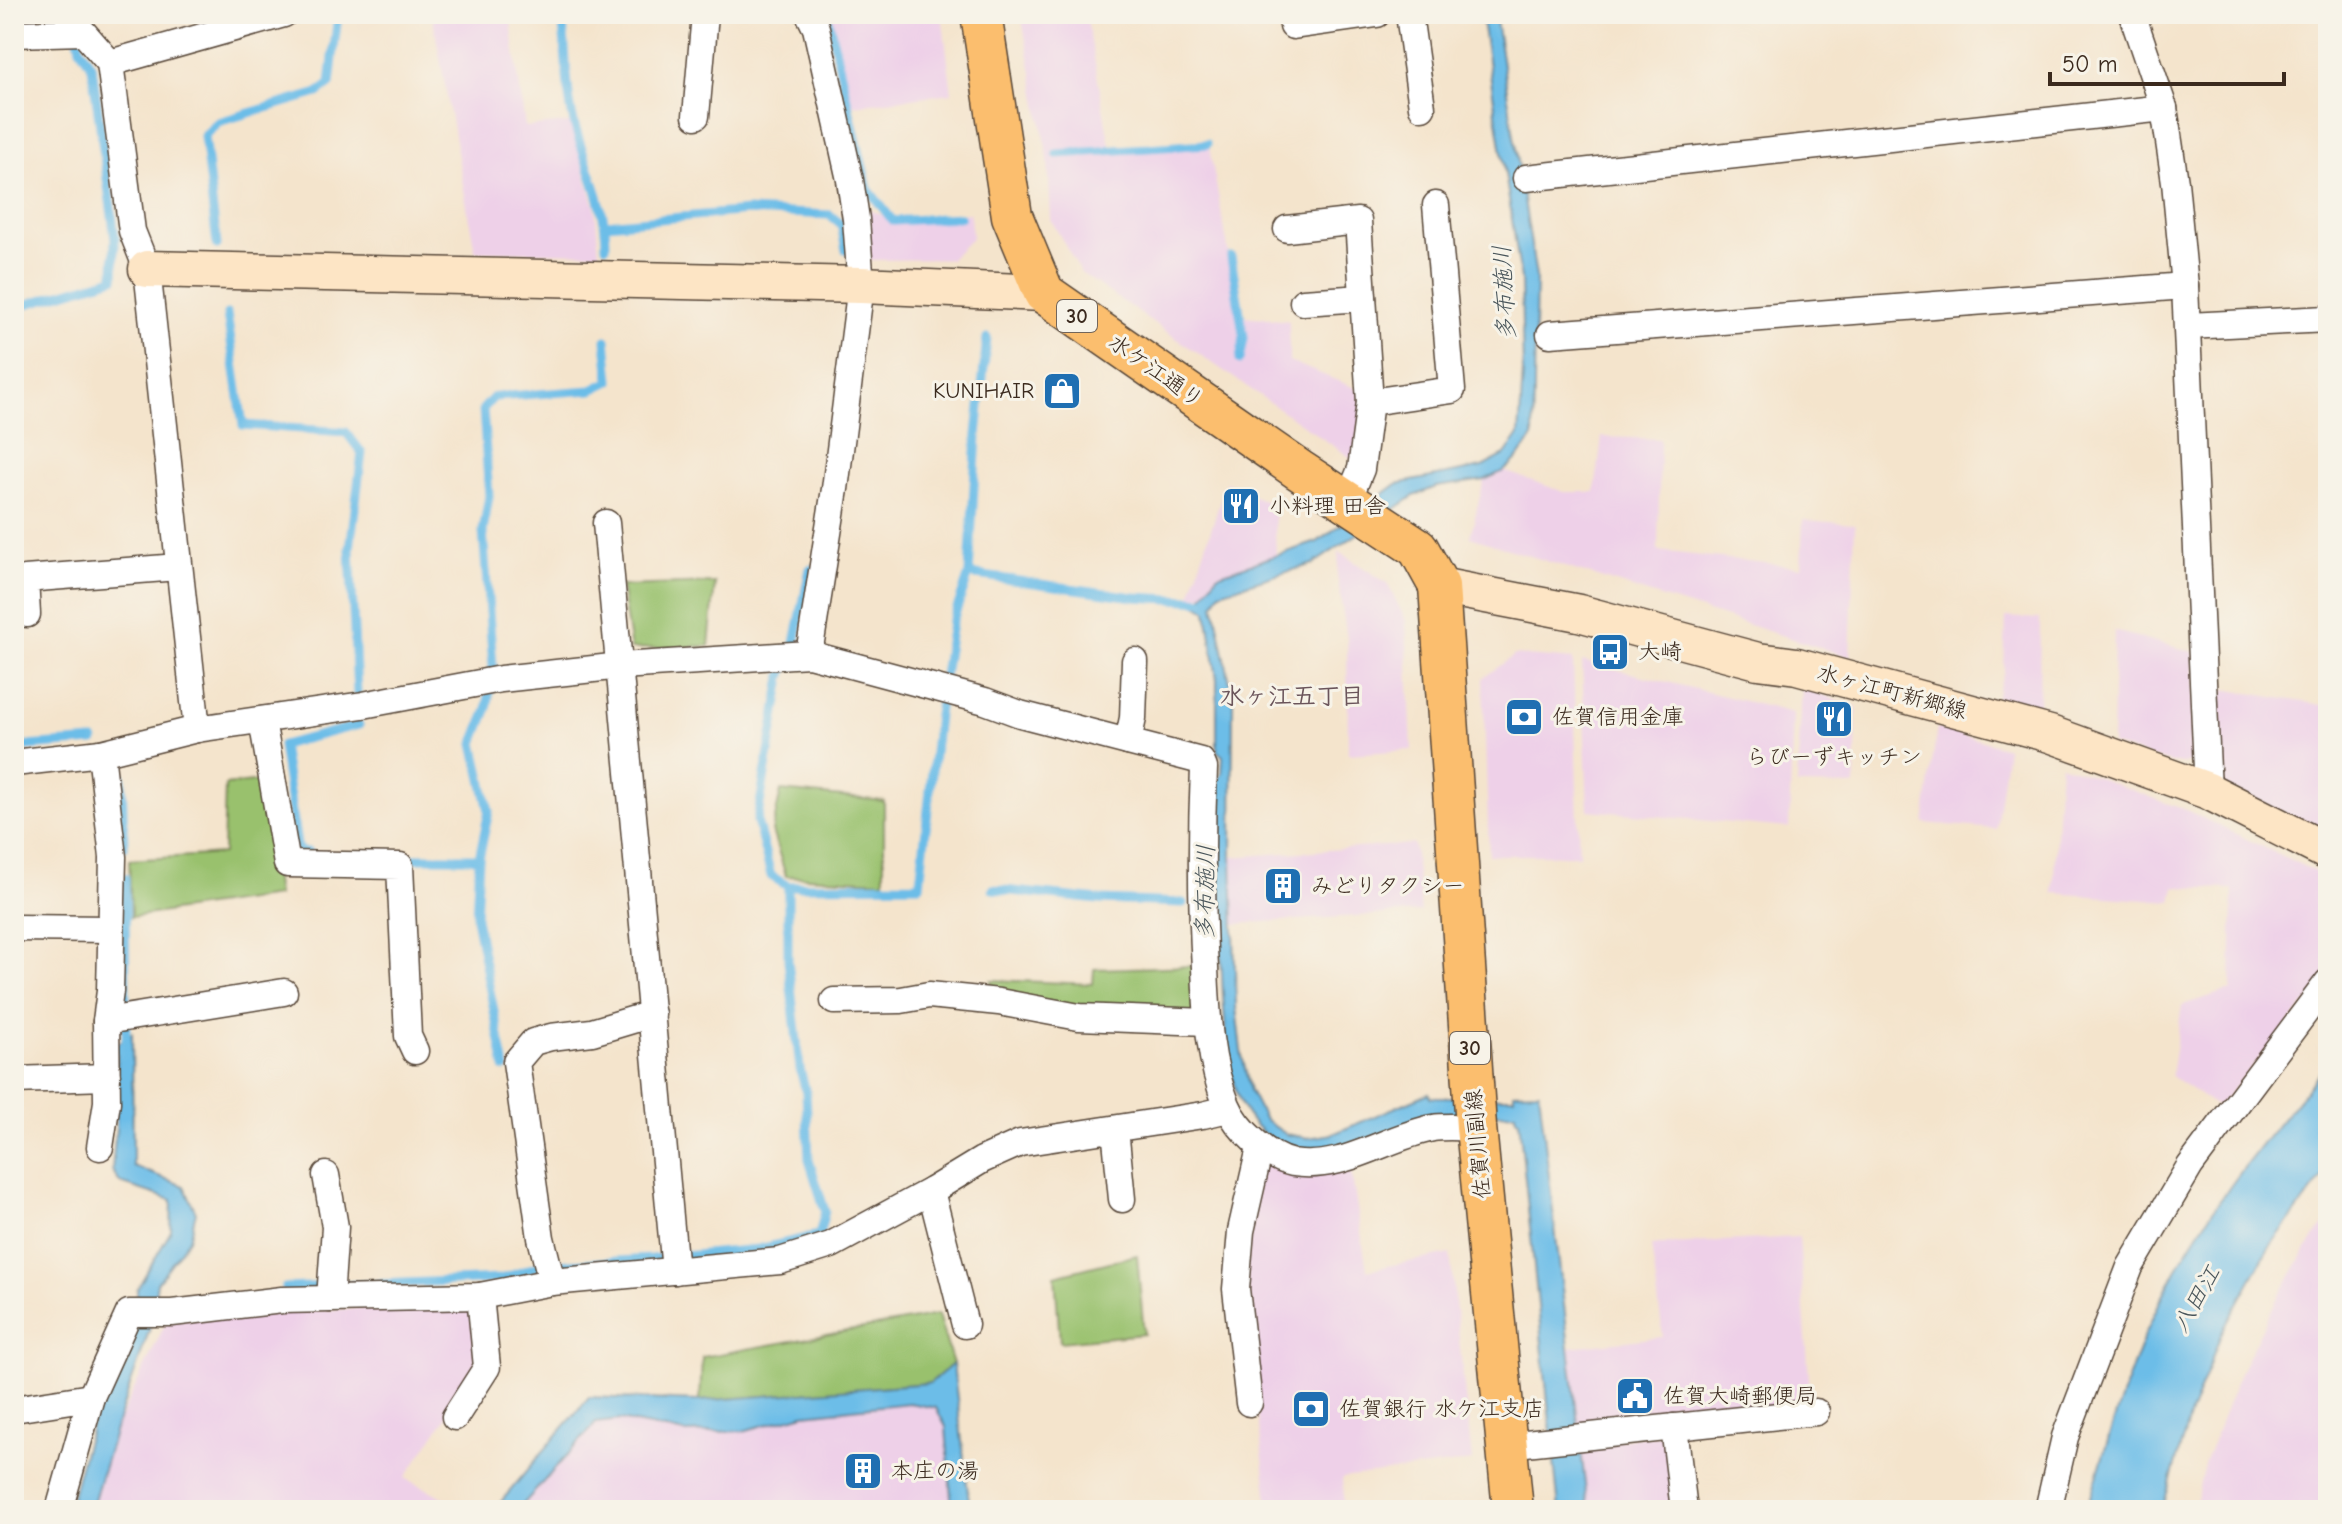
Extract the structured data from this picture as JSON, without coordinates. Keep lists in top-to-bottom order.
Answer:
{
  "streets": {
    "main road": ["30", "水ケ江通り", "佐賀川副線"],
    "street": ["水ヶ江町新郷線"]
  },
  "crossings": [
    ["30", "水ケ江通り"],
    ["30", "水ヶ江町新郷線"],
    ["30", "佐賀川副線"],
    ["水ヶ江町新郷線", "佐賀川副線"]
  ],
  "districts": ["水ヶ江五丁目"],
  "water": ["多布施川", "八田江"],
  "places": {
    "shop": ["KUNIHAIR"],
    "restaurant": ["小料理 田舎", "らびーずキッチン"],
    "bus stop": ["大崎"],
    "bank": ["佐賀信用金庫", "佐賀銀行 水ケ江支店"],
    "building": ["みどりタクシー", "本庄の湯"],
    "public building": ["佐賀大崎郵便局"]
  },
  "scale_bar": "50 m"
}
